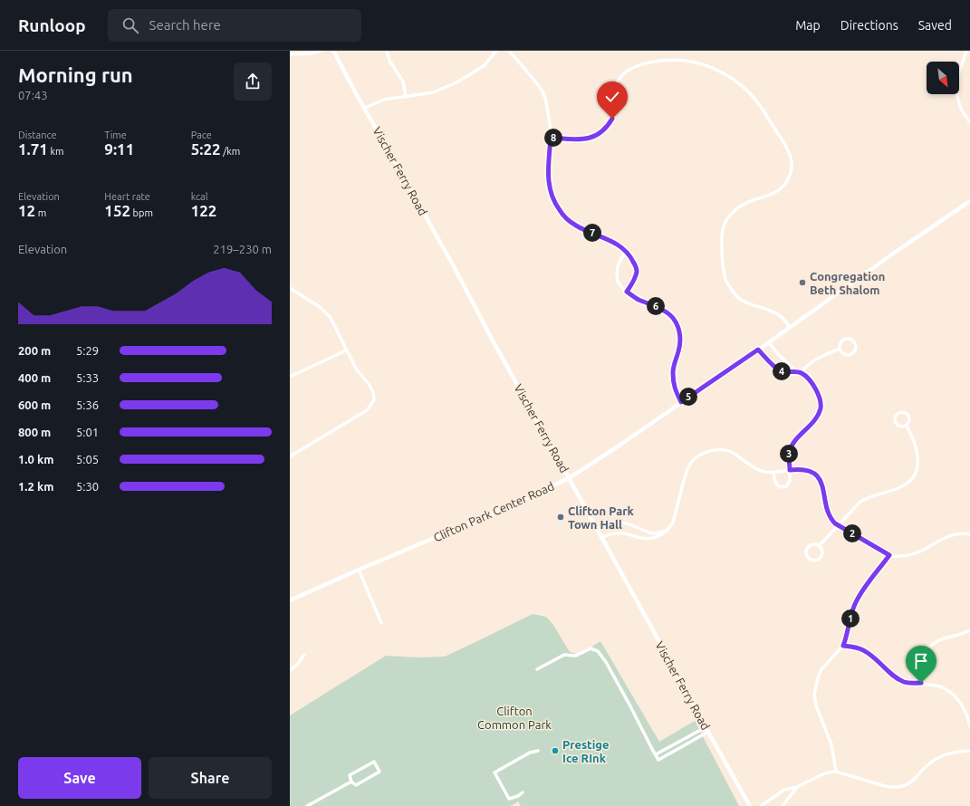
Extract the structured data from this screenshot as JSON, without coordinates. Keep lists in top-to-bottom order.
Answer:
{
  "streets": {
    "street": ["Vischer Ferry Road", "Clifton Park Center Road"]
  },
  "crossings": [
    ["Vischer Ferry Road", "Clifton Park Center Road"]
  ],
  "parks": ["Clifton Common Park"],
  "places": ["Congregation Beth Shalom", "Clifton Park Town Hall", "Prestige Ice RInk"],
  "north": "bottom right",
  "page": {
    "header": "Runloop",
    "search": "Search here",
    "nav": ["Map", "Directions", "Saved"],
    "heading": ["Morning run", "07:43"],
    "stats": [
      ["Distance", "1.71 km"],
      ["Time", "9:11"],
      ["Pace", "5:22 /km"],
      ["Elevation", "12 m"],
      ["Heart rate", "152 bpm"],
      ["kcal", "122"]
    ],
    "pins": [
      "8",
      "7",
      "6",
      "4",
      "5",
      "3",
      "2",
      "1"
    ],
    "chart": ["Elevation", "219–230 m"],
    "list": [
      {
        "name": "200 m",
        "note": "5:29"
      },
      {
        "name": "400 m",
        "note": "5:33"
      },
      {
        "name": "600 m",
        "note": "5:36"
      },
      {
        "name": "800 m",
        "note": "5:01"
      },
      {
        "name": "1.0 km",
        "note": "5:05"
      },
      {
        "name": "1.2 km",
        "note": "5:30"
      }
    ],
    "buttons": ["Save", "Share"]
  }
}
